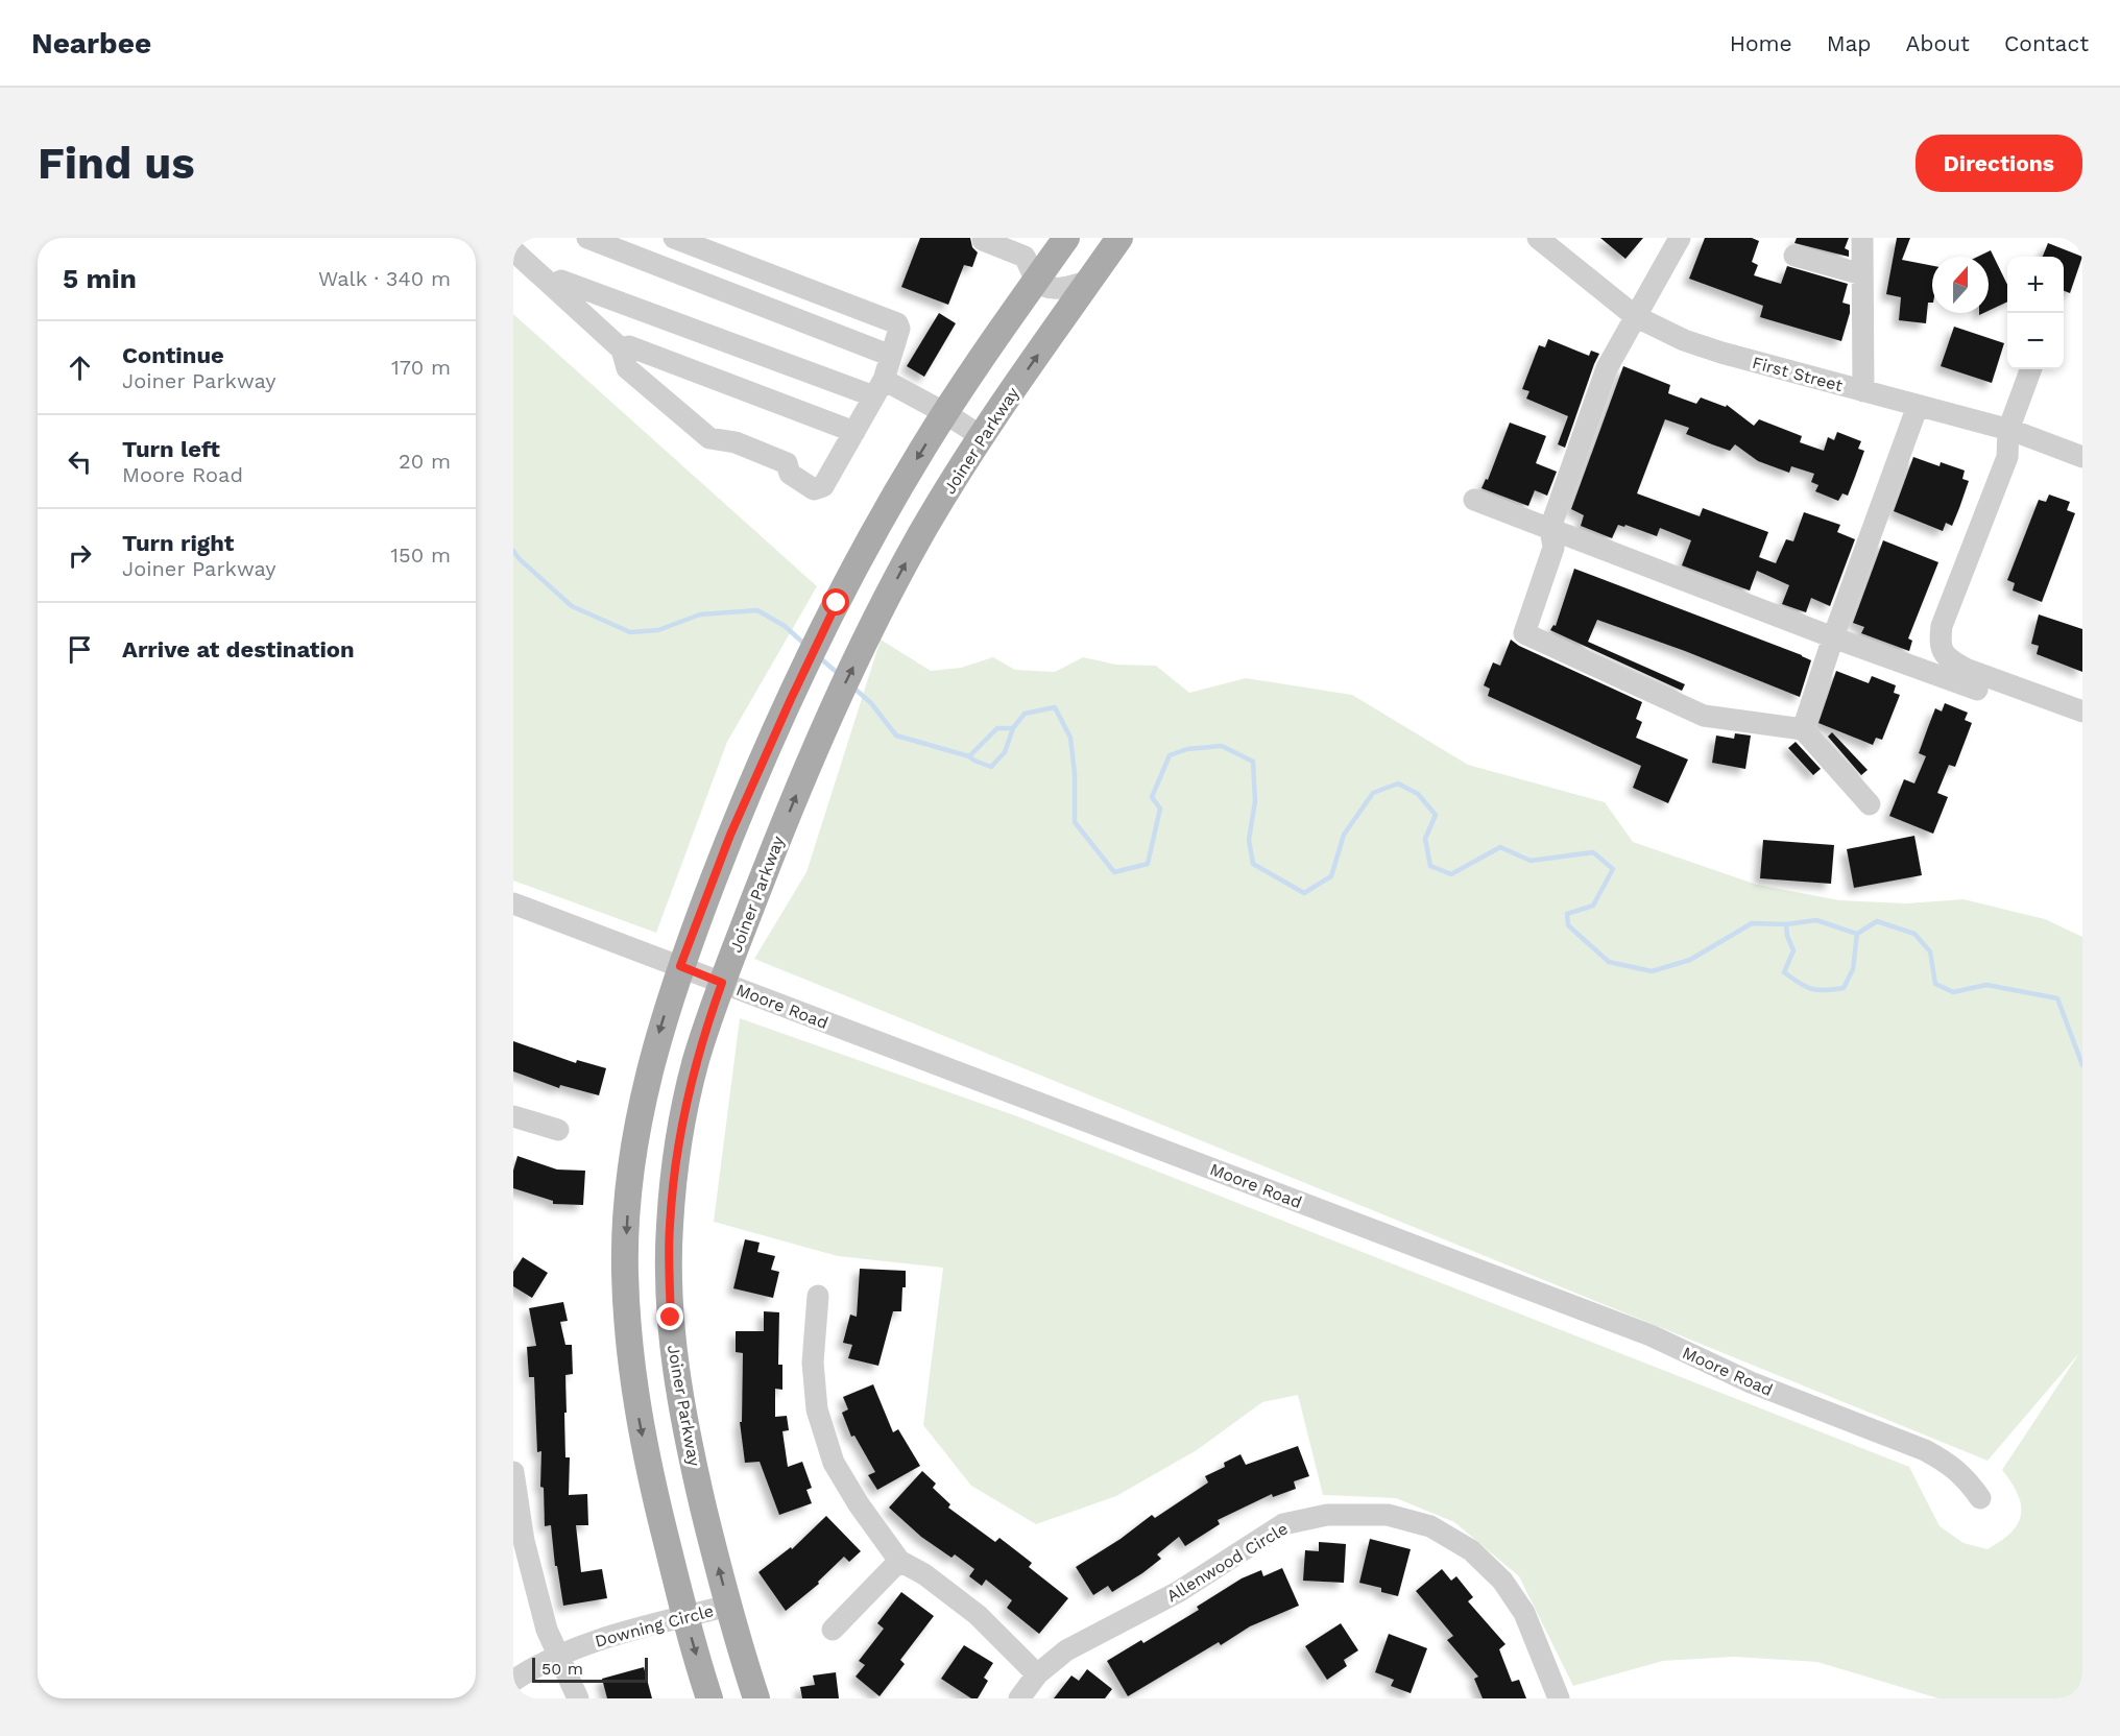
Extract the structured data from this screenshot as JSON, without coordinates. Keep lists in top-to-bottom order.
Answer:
{
  "streets": {
    "main road": ["Joiner Parkway"],
    "street": [
      "First Street",
      "Moore Road",
      "Allenwood Circle",
      "Downing Circle"
    ]
  },
  "crossings": [
    ["Joiner Parkway", "Moore Road"],
    ["Joiner Parkway", "Downing Circle"]
  ],
  "scale_bar": "50 m",
  "north": "top",
  "page": {
    "header": "Nearbee",
    "nav": [
      "Home",
      "Map",
      "About",
      "Contact"
    ],
    "buttons": "Directions",
    "title": "Find us",
    "heading": ["5 min", "Walk · 340 m"],
    "map_buttons": ["+", "−"],
    "list": [
      ["Continue", "Joiner Parkway", "170 m"],
      ["Turn left", "Moore Road", "20 m"],
      ["Turn right", "Joiner Parkway", "150 m"],
      "Arrive at destination"
    ],
    "scale": "50 m"
  }
}
